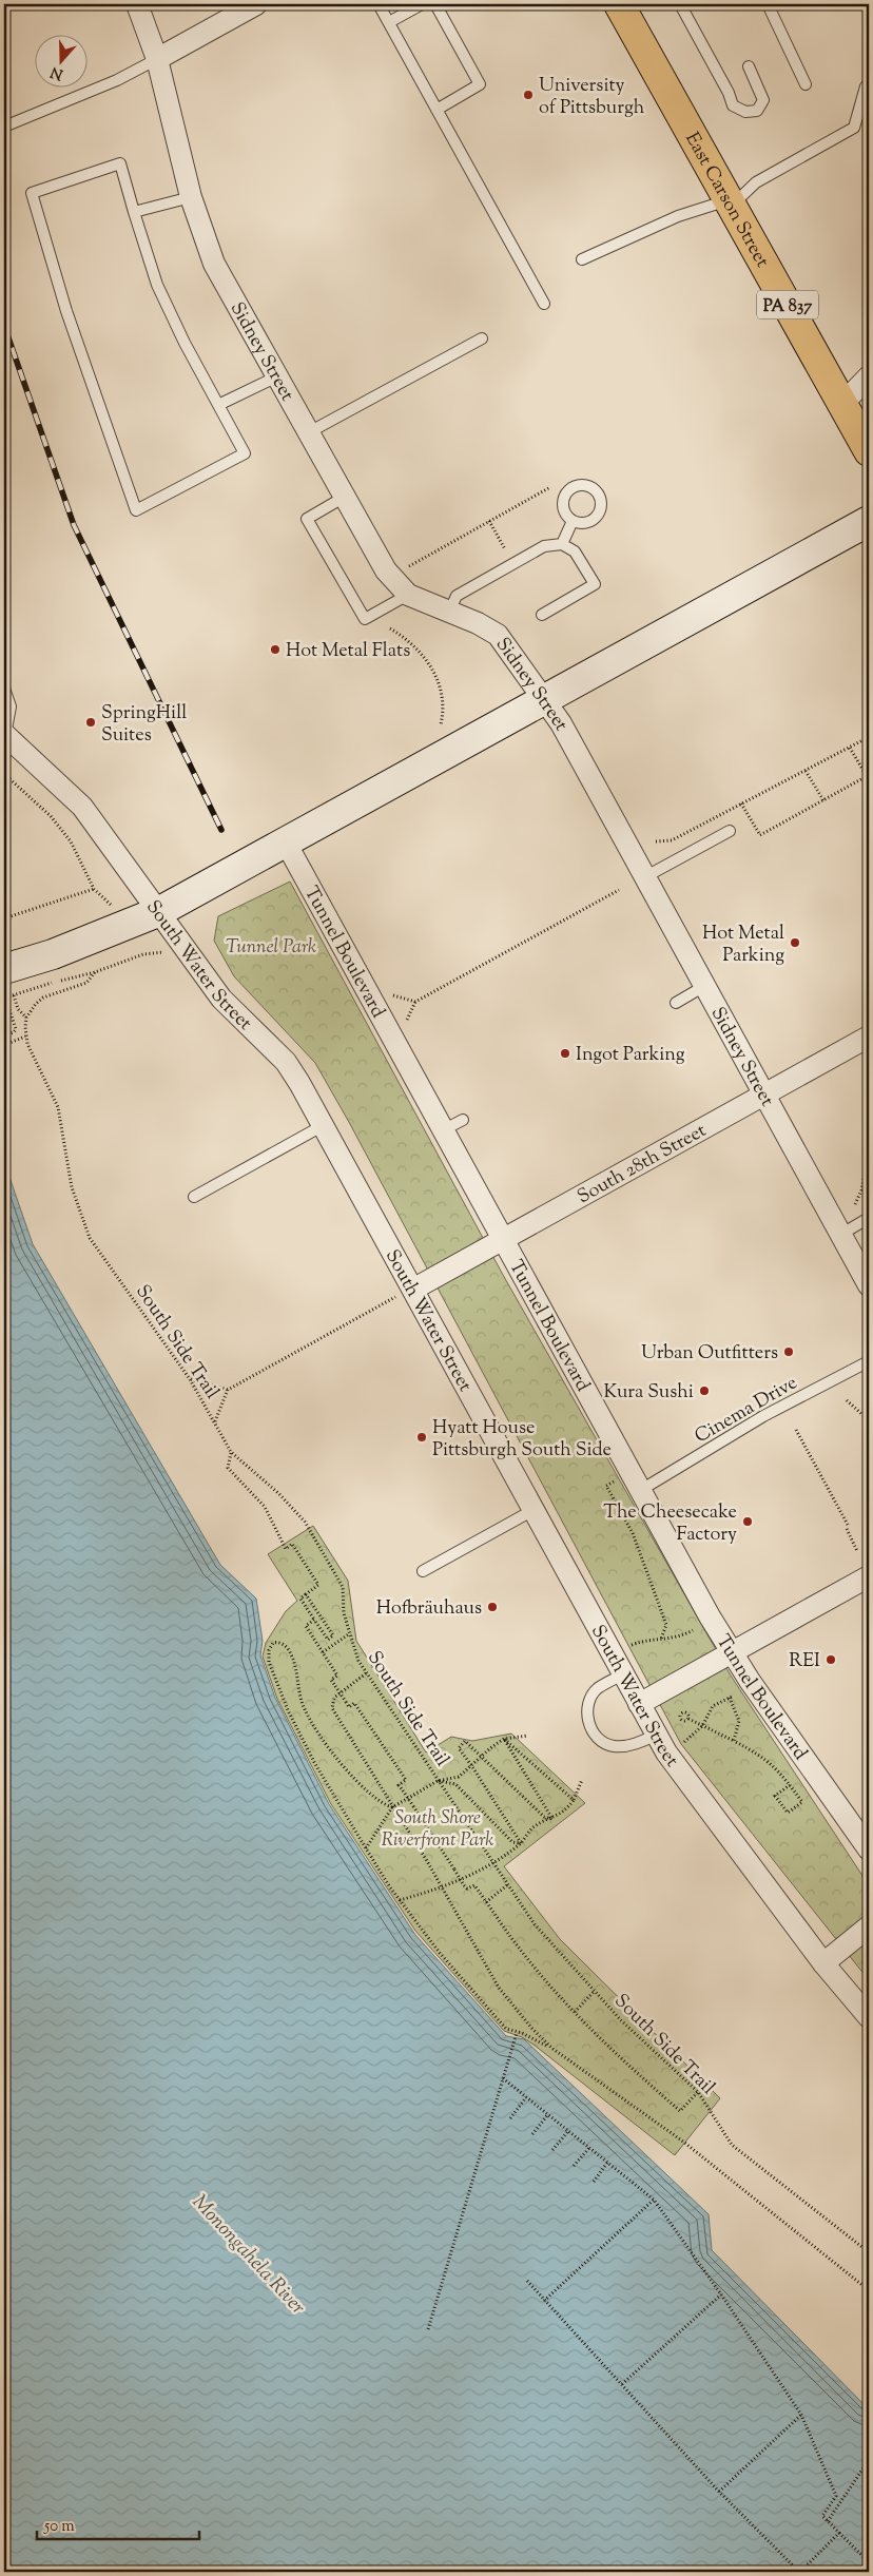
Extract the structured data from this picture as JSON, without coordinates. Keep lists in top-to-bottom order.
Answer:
{
  "streets": {
    "main road": ["East Carson Street", "PA 837"],
    "street": [
      "Sidney Street",
      "Tunnel Boulevard",
      "South Water Street",
      "South 28th Street"
    ],
    "lane": ["Cinema Drive"],
    "path": ["South Side Trail"]
  },
  "crossings": [
    ["Sidney Street", "South 28th Street"],
    ["Tunnel Boulevard", "South 28th Street"],
    ["Tunnel Boulevard", "Cinema Drive"],
    ["South Water Street", "South 28th Street"]
  ],
  "water": ["Monongahela River"],
  "parks": ["Tunnel Park", "South Shore Riverfront Park"],
  "places": [
    "University of Pittsburgh",
    "Hot Metal Flats",
    "SpringHill Suites",
    "Hot Metal Parking",
    "Ingot Parking",
    "Urban Outfitters",
    "Kura Sushi",
    "Hyatt House Pittsburgh South Side",
    "The Cheesecake Factory",
    "Hofbräuhaus",
    "REI"
  ],
  "scale_bar": "50 m",
  "north": "bottom"
}
